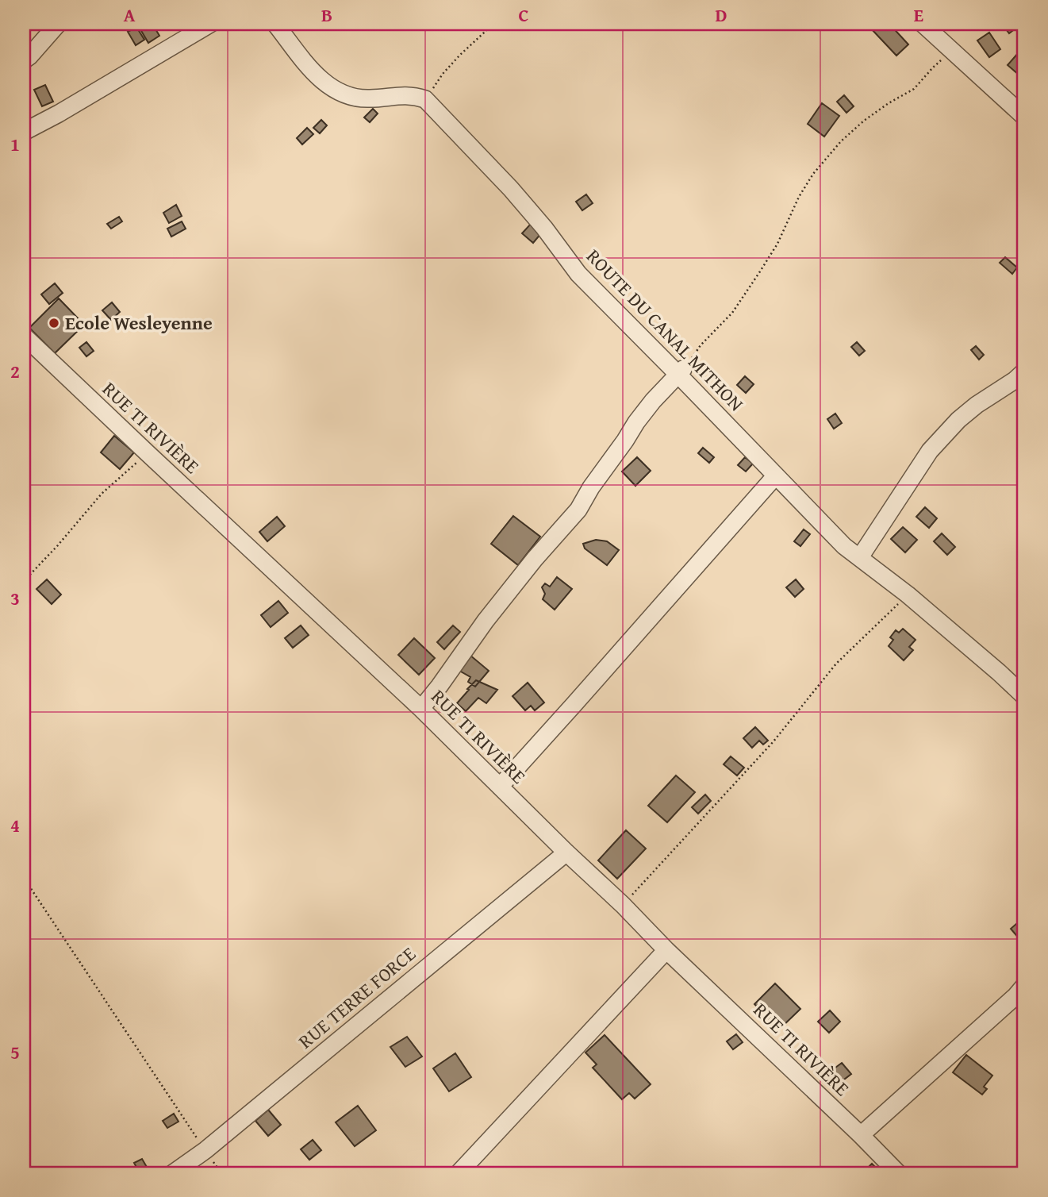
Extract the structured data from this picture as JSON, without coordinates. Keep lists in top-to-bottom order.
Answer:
{
  "streets": {
    "street": ["ROUTE DU CANAL MITHON", "RUE TI RIVIÈRE", "RUE TERRE FORCE"]
  },
  "crossings": [
    ["RUE TI RIVIÈRE", "RUE TERRE FORCE"]
  ],
  "places": ["Ecole Wesleyenne"],
  "grid": {
    "columns": [
      "A",
      "B",
      "C",
      "D",
      "E"
    ],
    "rows": [
      "1",
      "2",
      "3",
      "4",
      "5"
    ]
  }
}
